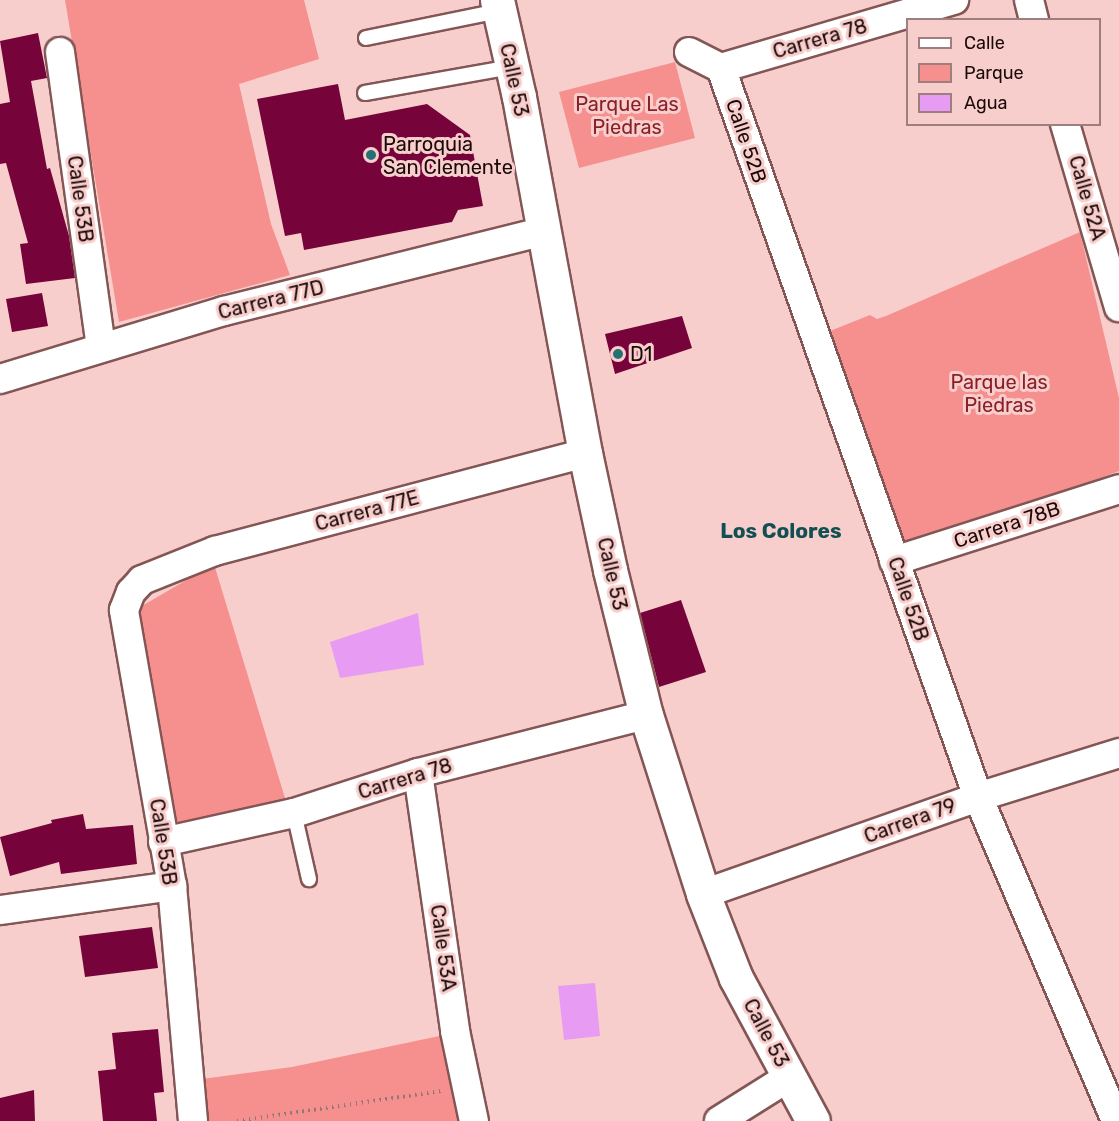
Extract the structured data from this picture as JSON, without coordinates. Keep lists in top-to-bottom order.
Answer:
{
  "streets": {
    "street": [
      "Carrera 78",
      "Calle 53",
      "Calle 52B",
      "Calle 52A",
      "Calle 53B",
      "Carrera 77D",
      "Carrera 77E",
      "Carrera 78B",
      "Carrera 79",
      "Calle 53A"
    ]
  },
  "crossings": [
    ["Carrera 78", "Calle 53"],
    ["Carrera 78", "Calle 52B"],
    ["Carrera 78", "Calle 53B"],
    ["Carrera 78", "Calle 53A"],
    ["Calle 53", "Carrera 77D"],
    ["Calle 53", "Carrera 77E"],
    ["Calle 53", "Carrera 79"],
    ["Calle 52B", "Carrera 78B"],
    ["Calle 52B", "Carrera 79"],
    ["Calle 53B", "Carrera 77D"],
    ["Calle 53B", "Carrera 77E"]
  ],
  "districts": ["Los Colores"],
  "parks": ["Parque Las Piedras", "Parque las Piedras"],
  "places": ["Parroquia San Clemente", "D1"],
  "legend": ["Calle", "Parque", "Agua"]
}
